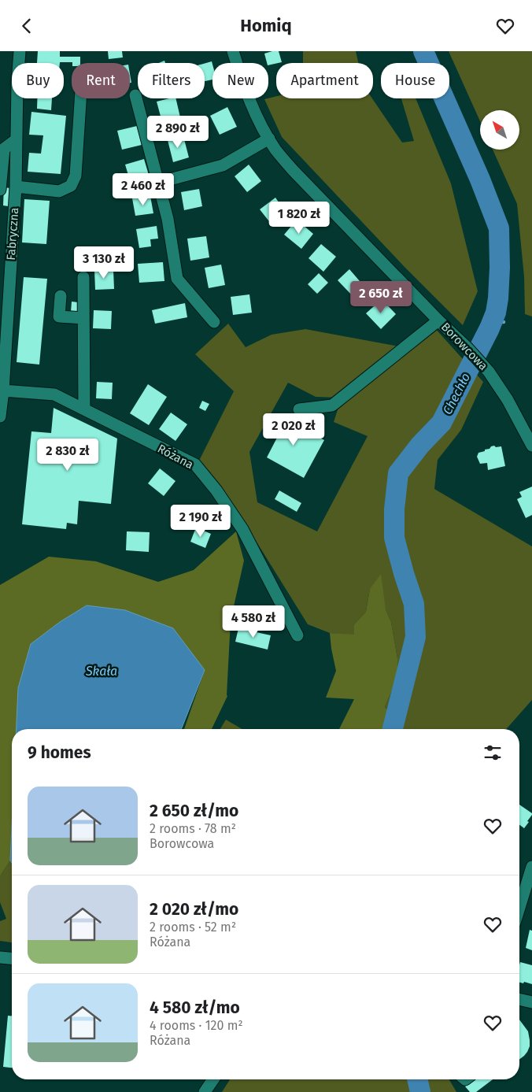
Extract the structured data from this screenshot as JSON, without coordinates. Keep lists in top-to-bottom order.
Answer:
{
  "streets": {
    "street": ["Fabryczna", "Borowcowa", "Różana"]
  },
  "crossings": [
    ["Fabryczna", "Różana"]
  ],
  "water": ["Chechło", "Skała"],
  "north": "top left",
  "page": {
    "header": "Homiq",
    "chip": [
      "Buy",
      "Rent",
      "Filters",
      "New",
      "Apartment",
      "House"
    ],
    "price": [
      "2 890 zł",
      "2 460 zł",
      "1 820 zł",
      "3 130 zł",
      "2 650 zł",
      "2 020 zł",
      "2 830 zł",
      "2 190 zł",
      "4 580 zł"
    ],
    "heading": "9 homes",
    "list": [
      {
        "name": "2 650 zł/mo",
        "note": "2 rooms · 78 m² · Borowcowa"
      },
      {
        "name": "2 020 zł/mo",
        "note": "2 rooms · 52 m² · Różana"
      },
      {
        "name": "4 580 zł/mo",
        "note": "4 rooms · 120 m² · Różana"
      }
    ]
  }
}
